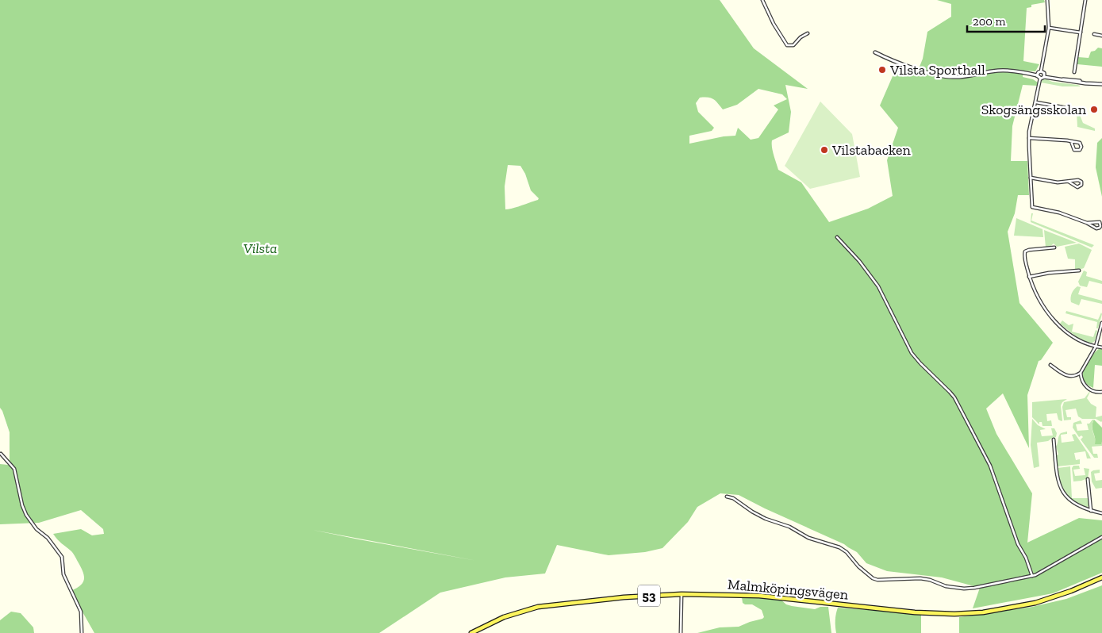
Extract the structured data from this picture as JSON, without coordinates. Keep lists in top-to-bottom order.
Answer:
{
  "streets": {
    "main road": ["Malmköpingsvägen", "53"]
  },
  "parks": ["Vilsta"],
  "places": ["Vilsta Sporthall", "Skogsängsskolan", "Vilstabacken"],
  "scale_bar": "200 m"
}
